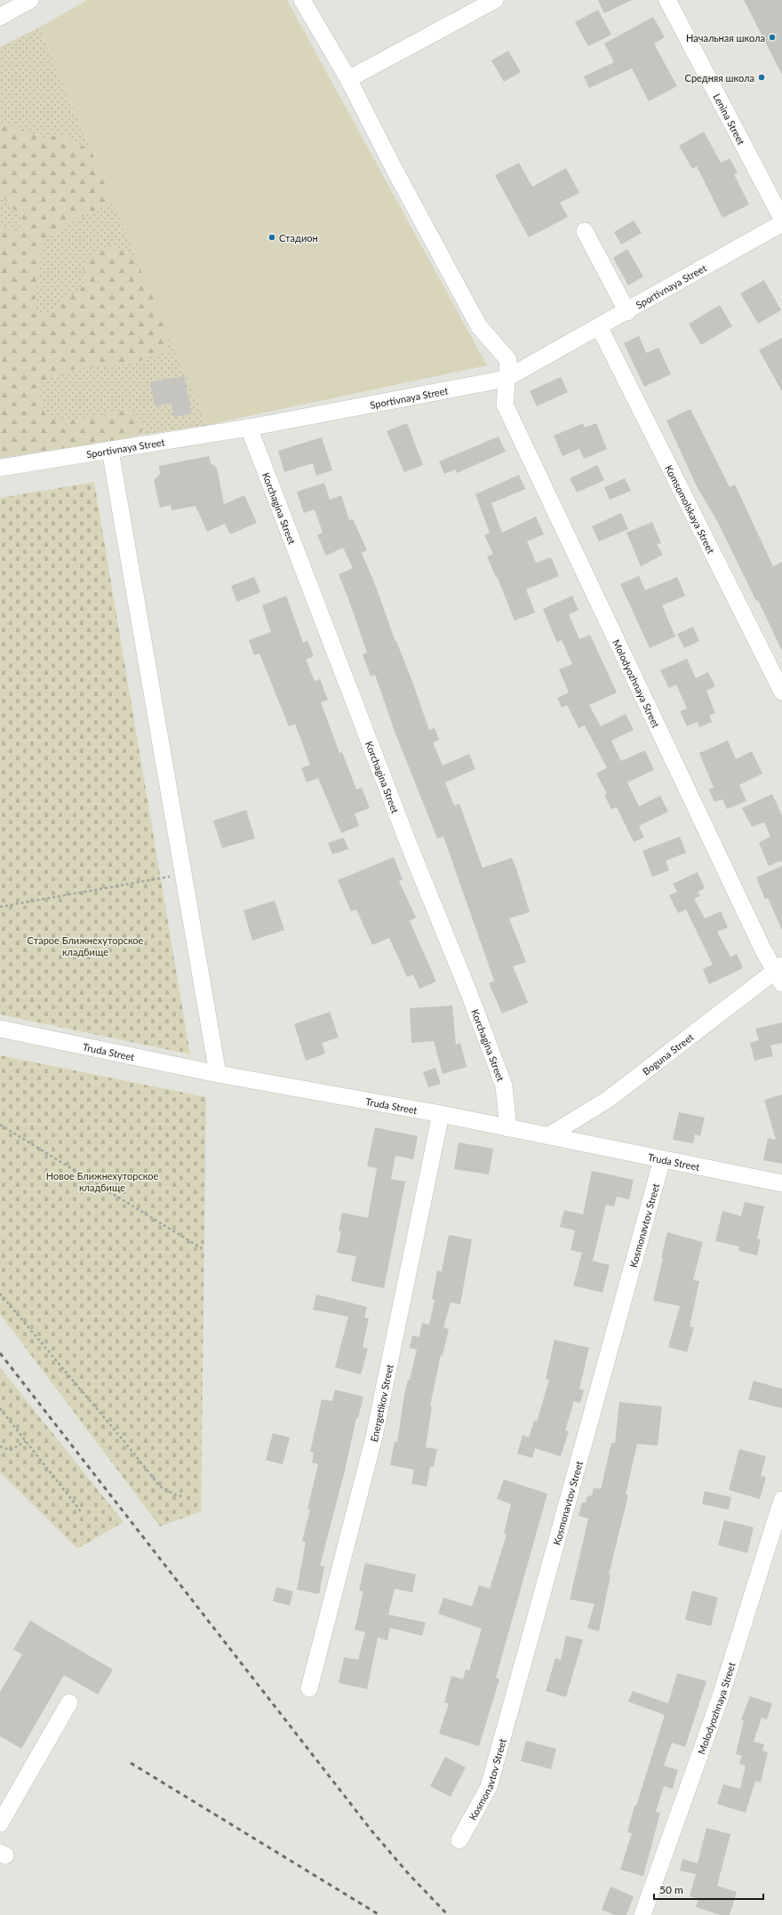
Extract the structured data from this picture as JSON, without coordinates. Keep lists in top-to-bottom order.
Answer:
{
  "streets": {
    "street": [
      "Lenina Street",
      "Sportivnaya Street",
      "Korchagina Street",
      "Komsomolskaya Street",
      "Molodyozhnaya Street",
      "Truda Street",
      "Boguna Street",
      "Kosmonavtov Street",
      "Energetikov Street"
    ]
  },
  "crossings": [
    ["Sportivnaya Street", "Korchagina Street"],
    ["Sportivnaya Street", "Komsomolskaya Street"],
    ["Sportivnaya Street", "Molodyozhnaya Street"],
    ["Korchagina Street", "Truda Street"],
    ["Molodyozhnaya Street", "Boguna Street"],
    ["Truda Street", "Boguna Street"],
    ["Truda Street", "Kosmonavtov Street"],
    ["Truda Street", "Energetikov Street"]
  ],
  "parks": ["Старое Ближнехуторское кладбище", "Новое Ближнехуторское кладбище"],
  "places": ["Начальная школа", "Средняя школа", "Стадион"],
  "scale_bar": "50 m"
}
